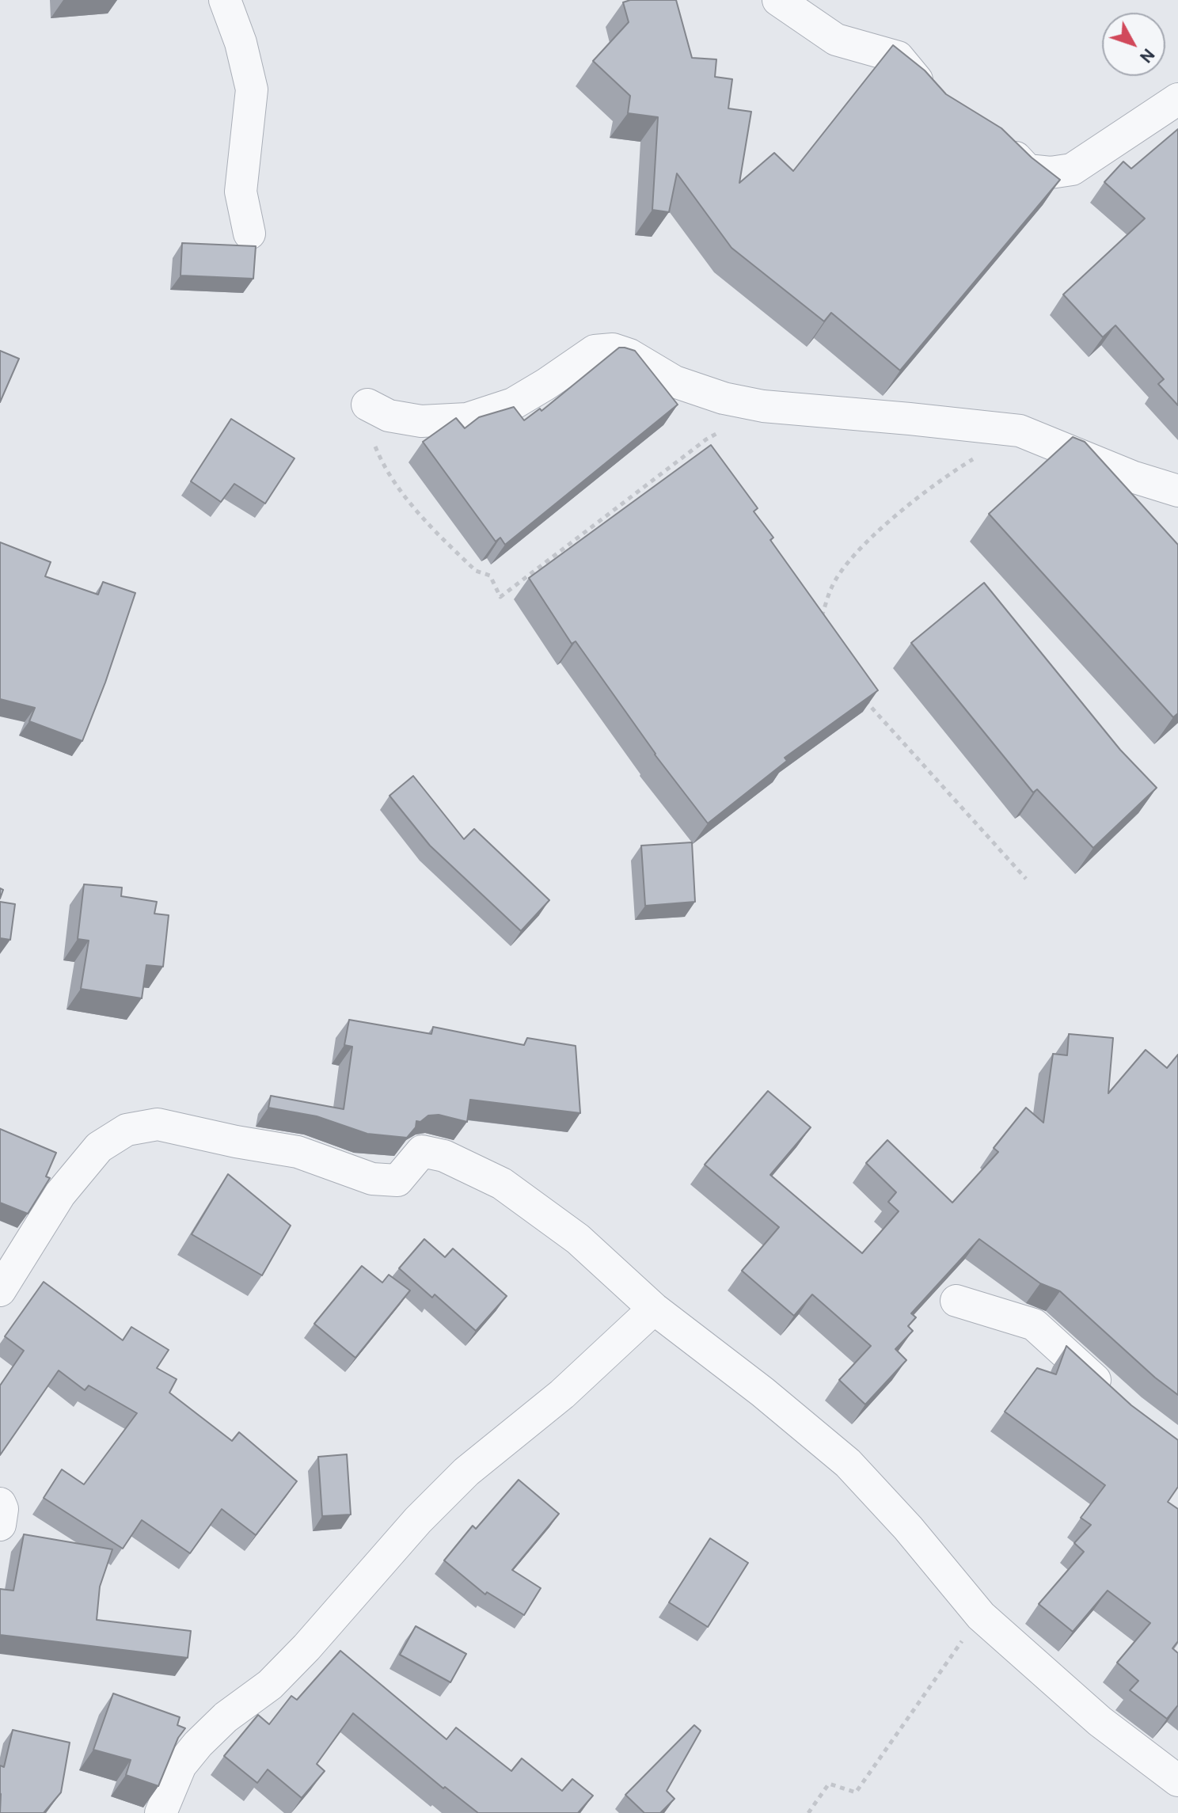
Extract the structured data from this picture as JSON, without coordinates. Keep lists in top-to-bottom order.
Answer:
{
  "north": "bottom right"
}
